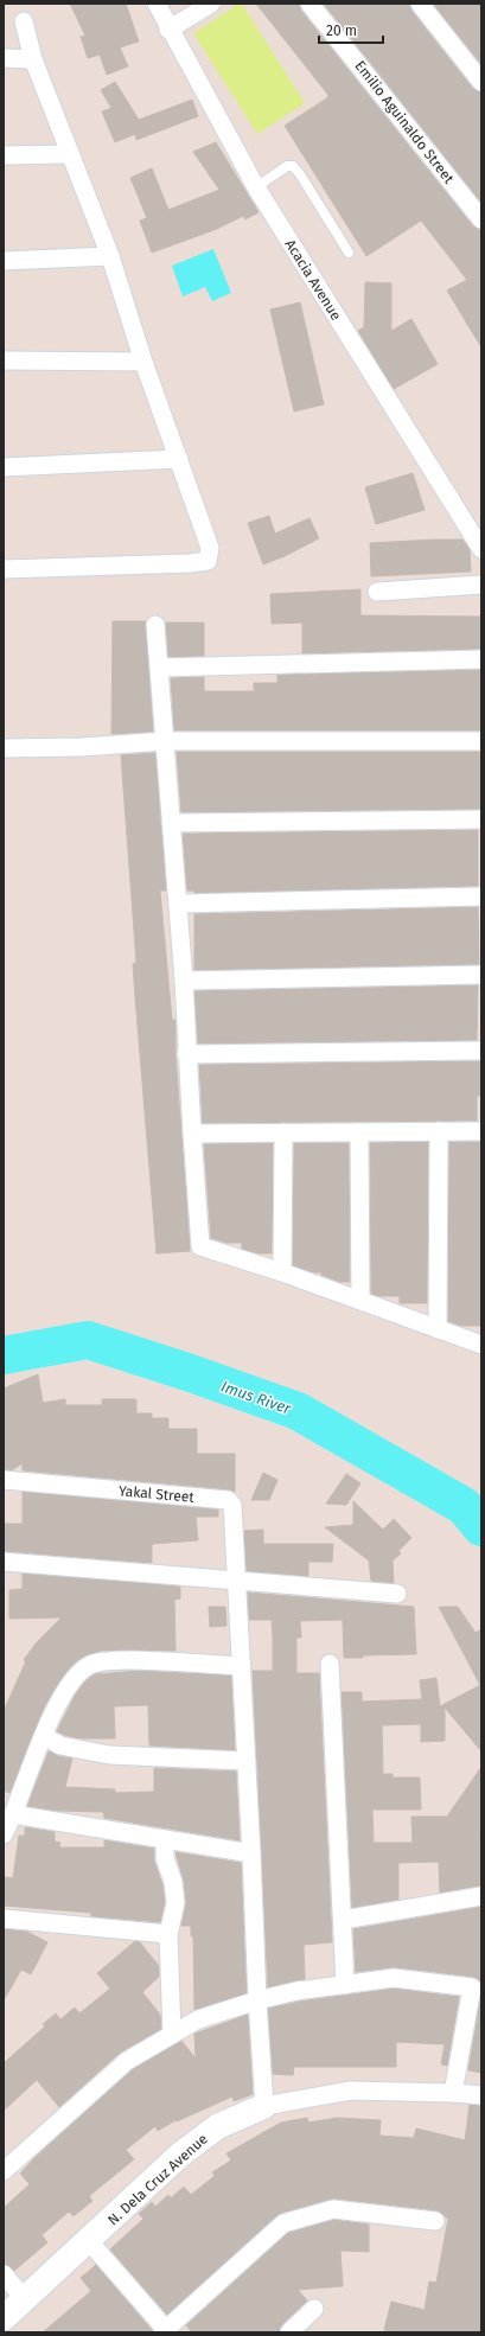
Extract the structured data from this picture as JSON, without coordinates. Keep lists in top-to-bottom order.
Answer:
{
  "streets": {
    "street": [
      "Emilio Aguinaldo Street",
      "Acacia Avenue",
      "Yakal Street",
      "N. Dela Cruz Avenue"
    ]
  },
  "crossings": [
    ["Yakal Street", "N. Dela Cruz Avenue"]
  ],
  "water": ["Imus River"],
  "scale_bar": "20 m"
}
